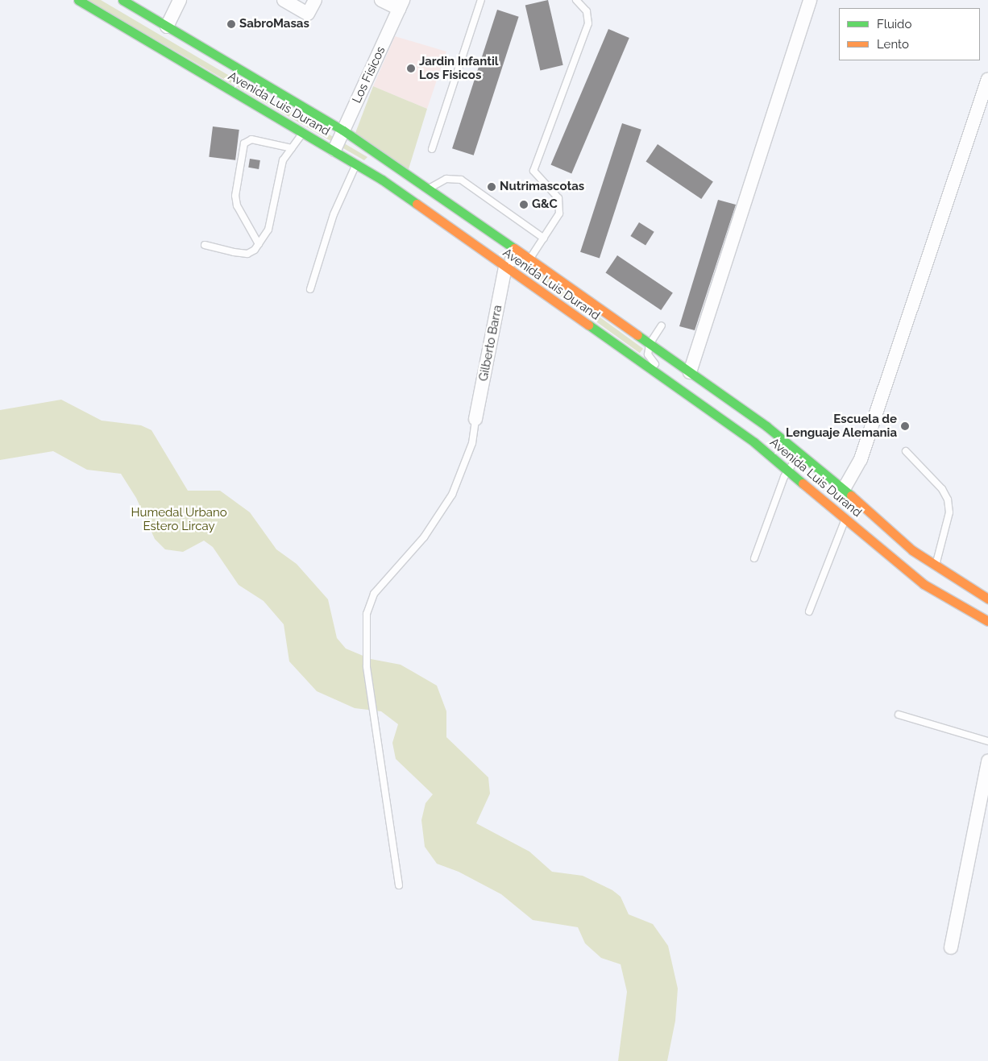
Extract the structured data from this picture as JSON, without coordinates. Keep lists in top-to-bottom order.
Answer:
{
  "streets": {
    "street": ["Los Físicos", "Avenida Luis Durand", "Gilberto Barra"]
  },
  "crossings": [
    ["Los Físicos", "Avenida Luis Durand"],
    ["Avenida Luis Durand", "Gilberto Barra"]
  ],
  "parks": ["Humedal Urbano Estero Lircay"],
  "places": [
    "SabroMasas",
    "Jardin Infantil Los Fisicos",
    "Nutrimascotas",
    "G&C",
    "Escuela de Lenguaje Alemania"
  ],
  "legend": ["Fluido", "Lento"]
}
